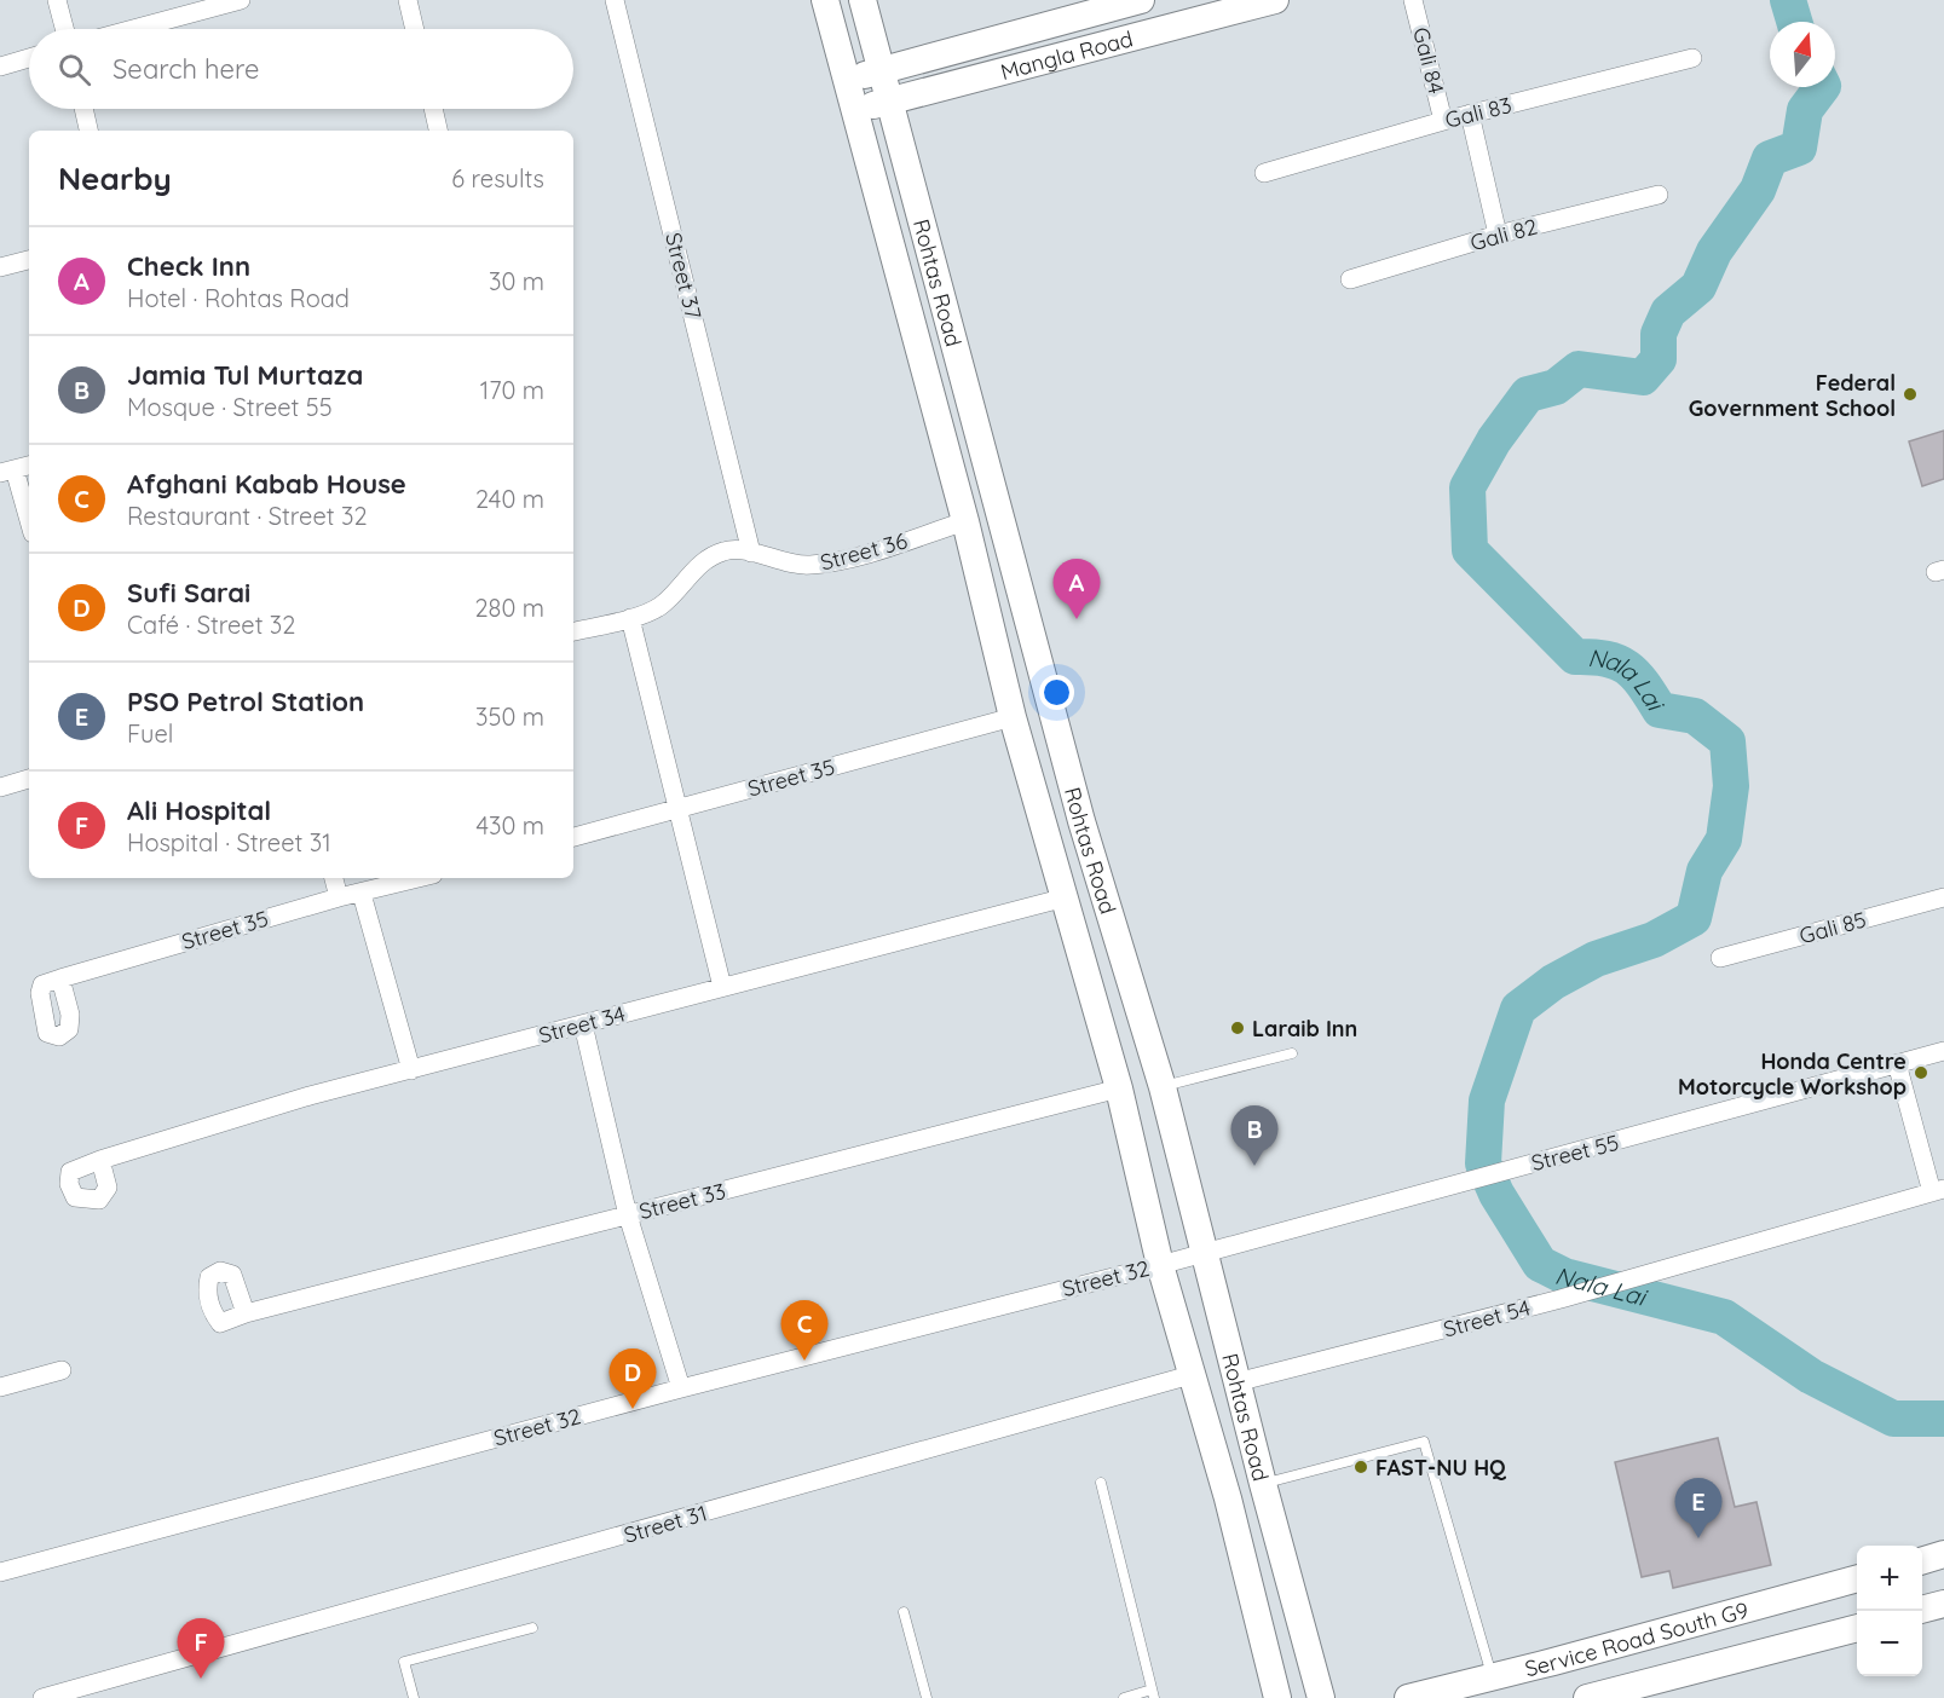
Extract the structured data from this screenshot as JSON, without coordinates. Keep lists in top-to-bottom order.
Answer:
{
  "streets": {
    "main road": ["Mangla Road", "Rohtas Road", "Service Road South G9"],
    "street": [
      "Gali 84",
      "Gali 83",
      "Gali 82",
      "Street 37",
      "Street 36",
      "Street 35",
      "Gali 85",
      "Street 34",
      "Street 55",
      "Street 33",
      "Street 32",
      "Street 54",
      "Street 31"
    ]
  },
  "crossings": [
    ["Mangla Road", "Rohtas Road"],
    ["Gali 84", "Gali 83"],
    ["Gali 84", "Gali 82"],
    ["Street 37", "Street 36"],
    ["Rohtas Road", "Street 36"],
    ["Rohtas Road", "Street 35"],
    ["Rohtas Road", "Street 34"],
    ["Rohtas Road", "Street 55"],
    ["Rohtas Road", "Street 33"],
    ["Rohtas Road", "Street 32"],
    ["Rohtas Road", "Street 54"],
    ["Rohtas Road", "Street 31"],
    ["Street 55", "Street 32"]
  ],
  "water": ["Nala Lai"],
  "places": [
    "Federal Government School",
    "Laraib Inn",
    "Honda Centre Motorcycle Workshop",
    "FAST-NU HQ"
  ],
  "north": "top",
  "page": {
    "search": "Search here",
    "heading": ["Nearby", "6 results"],
    "list": [
      {
        "mark": "A",
        "name": "Check Inn",
        "note": "Hotel · Rohtas Road",
        "value": "30 m"
      },
      {
        "mark": "B",
        "name": "Jamia Tul Murtaza",
        "note": "Mosque · Street 55",
        "value": "170 m"
      },
      {
        "mark": "C",
        "name": "Afghani Kabab House",
        "note": "Restaurant · Street 32",
        "value": "240 m"
      },
      {
        "mark": "D",
        "name": "Sufi Sarai",
        "note": "Café · Street 32",
        "value": "280 m"
      },
      {
        "mark": "E",
        "name": "PSO Petrol Station",
        "note": "Fuel",
        "value": "350 m"
      },
      {
        "mark": "F",
        "name": "Ali Hospital",
        "note": "Hospital · Street 31",
        "value": "430 m"
      }
    ],
    "pins": [
      "A",
      "B",
      "C",
      "D",
      "E",
      "F"
    ],
    "map_buttons": ["+", "−"]
  }
}
